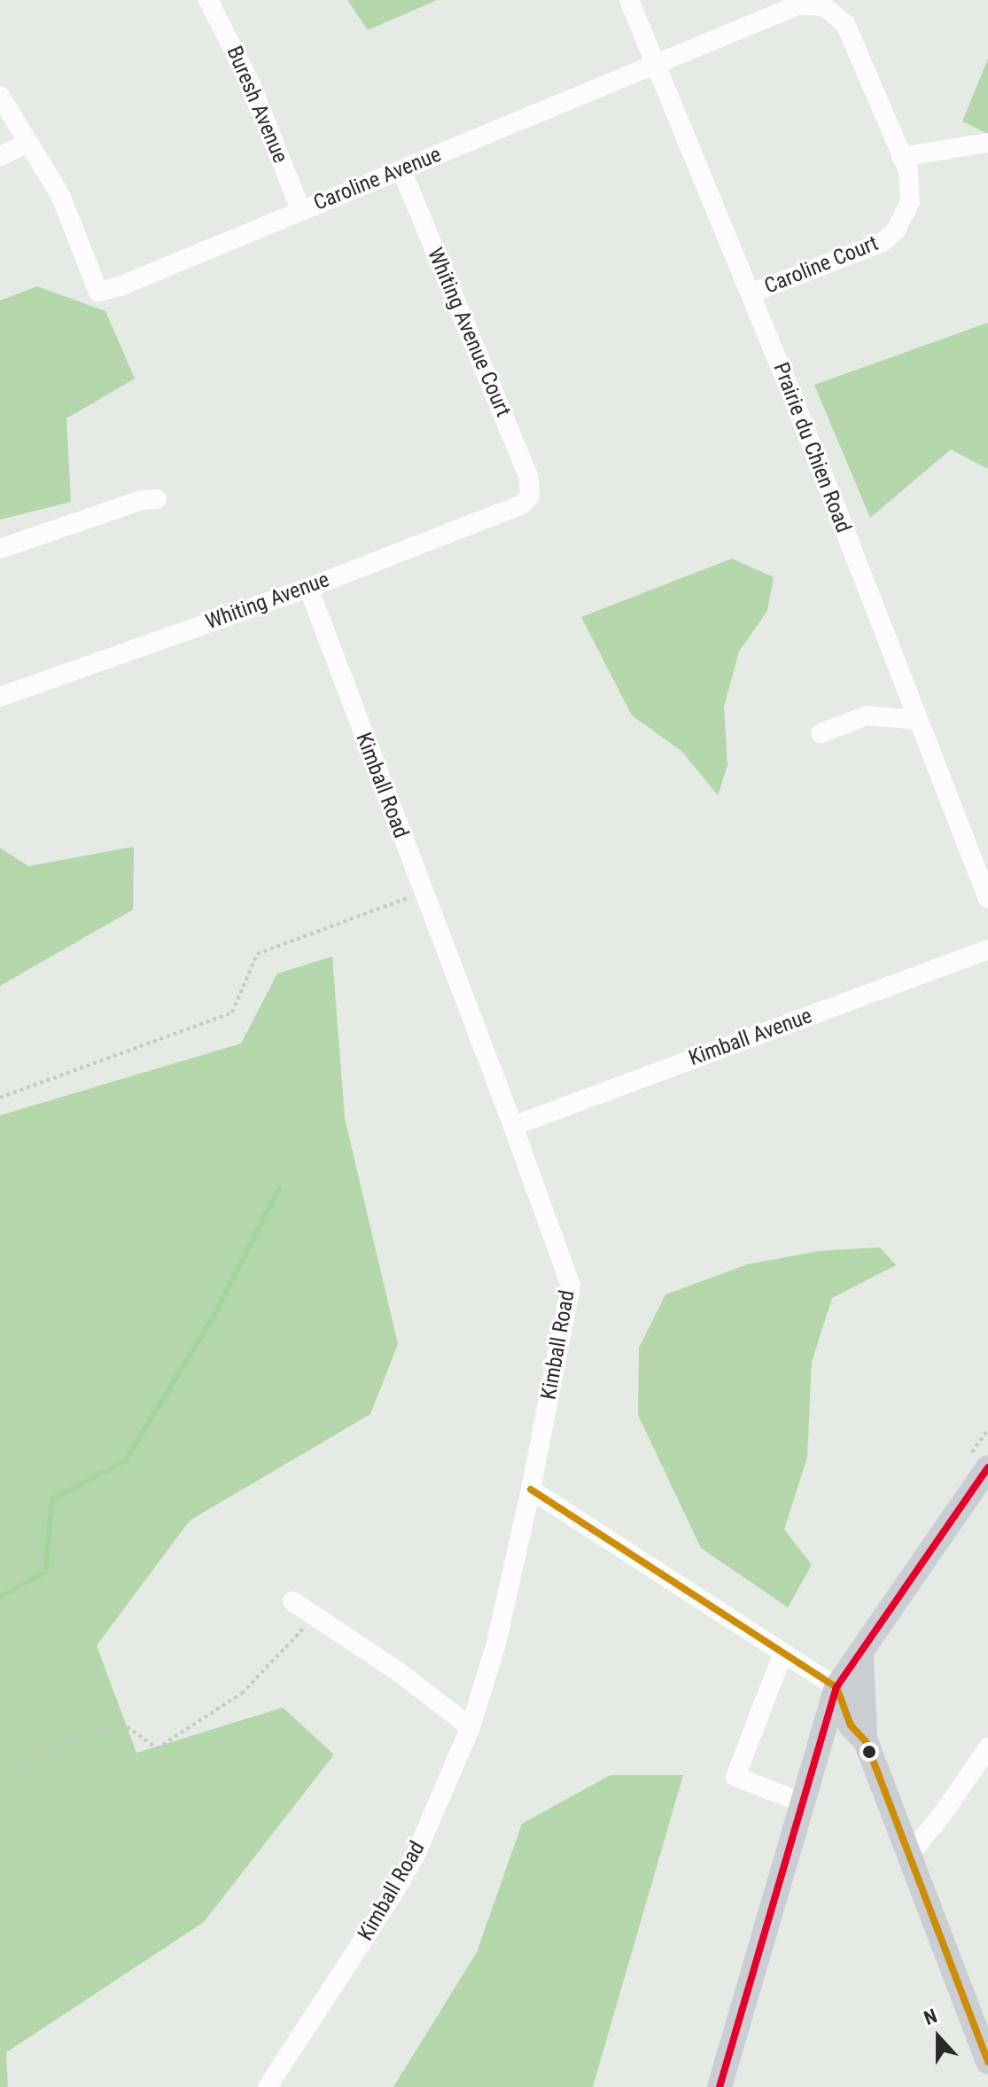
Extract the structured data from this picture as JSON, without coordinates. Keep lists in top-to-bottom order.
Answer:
{
  "streets": {
    "street": [
      "Buresh Avenue",
      "Caroline Avenue",
      "Caroline Court",
      "Whiting Avenue Court",
      "Prairie du Chien Road",
      "Whiting Avenue",
      "Kimball Road",
      "Kimball Avenue"
    ]
  },
  "crossings": [
    ["Buresh Avenue", "Caroline Avenue"],
    ["Caroline Avenue", "Caroline Court"],
    ["Caroline Avenue", "Whiting Avenue Court"],
    ["Caroline Avenue", "Prairie du Chien Road"],
    ["Caroline Court", "Prairie du Chien Road"],
    ["Whiting Avenue Court", "Whiting Avenue"],
    ["Whiting Avenue", "Kimball Road"],
    ["Kimball Road", "Kimball Avenue"]
  ],
  "north": "top"
}
